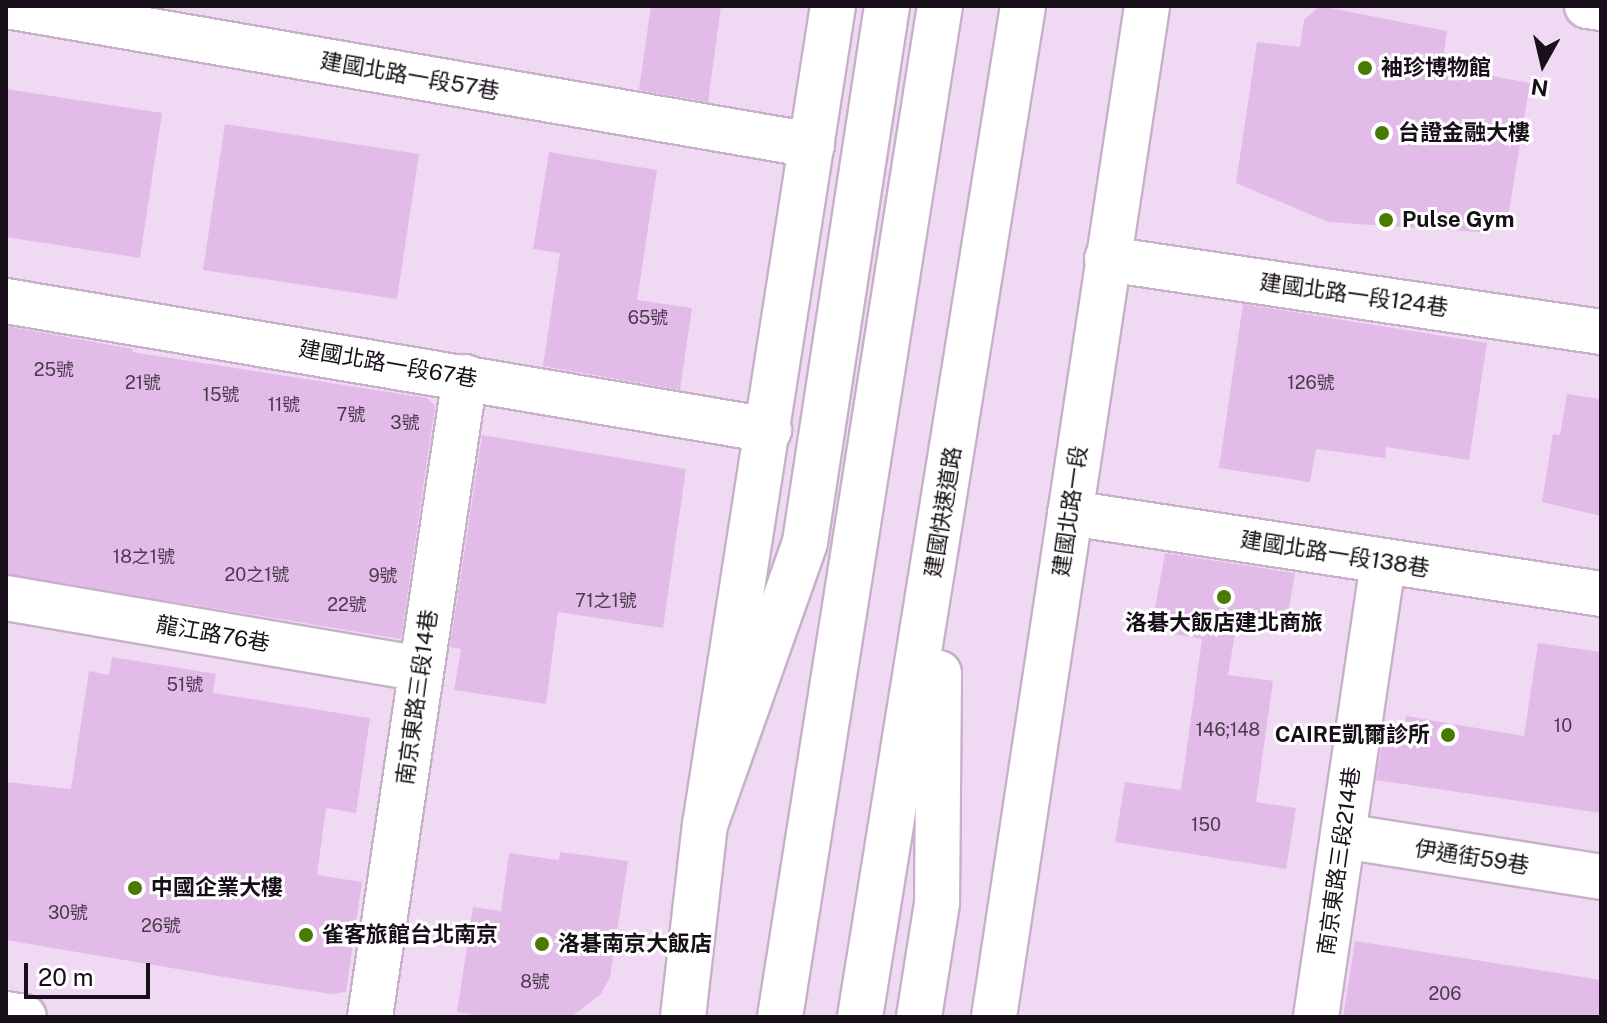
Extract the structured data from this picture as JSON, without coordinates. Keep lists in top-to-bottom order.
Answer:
{
  "streets": {
    "main road": [
      "建國北路一段57巷",
      "建國北路一段124巷",
      "建國北路一段67巷",
      "建國北路一段",
      "建國快速道路",
      "建國北路一段138巷",
      "龍江路76巷",
      "南京東路三段14巷",
      "伊通街59巷",
      "南京東路三段214巷"
    ]
  },
  "crossings": [
    ["建國北路一段124巷", "建國北路一段"],
    ["建國北路一段67巷", "南京東路三段14巷"],
    ["建國北路一段", "建國北路一段138巷"],
    ["建國北路一段138巷", "南京東路三段214巷"],
    ["龍江路76巷", "南京東路三段14巷"],
    ["伊通街59巷", "南京東路三段214巷"]
  ],
  "places": [
    "袖珍博物館",
    "台證金融大樓",
    "Pulse Gym",
    "洛碁大飯店建北商旅",
    "CAIRE凱爾診所",
    "中國企業大樓",
    "雀客旅館台北南京",
    "洛碁南京大飯店"
  ],
  "house_numbers": [
    "65號",
    "25號",
    "21號",
    "126號",
    "15號",
    "11號",
    "7號",
    "3號",
    "18之1號",
    "20之1號",
    "9號",
    "71之1號",
    "22號",
    "51號",
    "10",
    "146;148",
    "150",
    "30號",
    "26號",
    "8號",
    "206"
  ],
  "scale_bar": "20 m",
  "north": "bottom"
}
